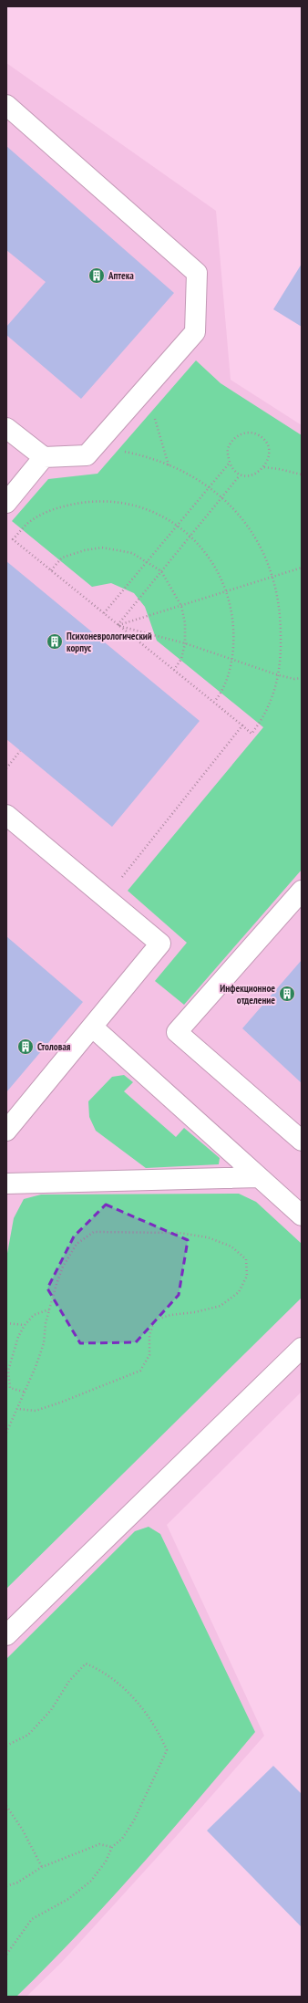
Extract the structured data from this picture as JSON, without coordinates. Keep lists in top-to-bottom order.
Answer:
{
  "places": {
    "building": [
      "Аптека",
      "Психоневрологический корпус",
      "Инфекционное отделение",
      "Столовая"
    ]
  }
}
